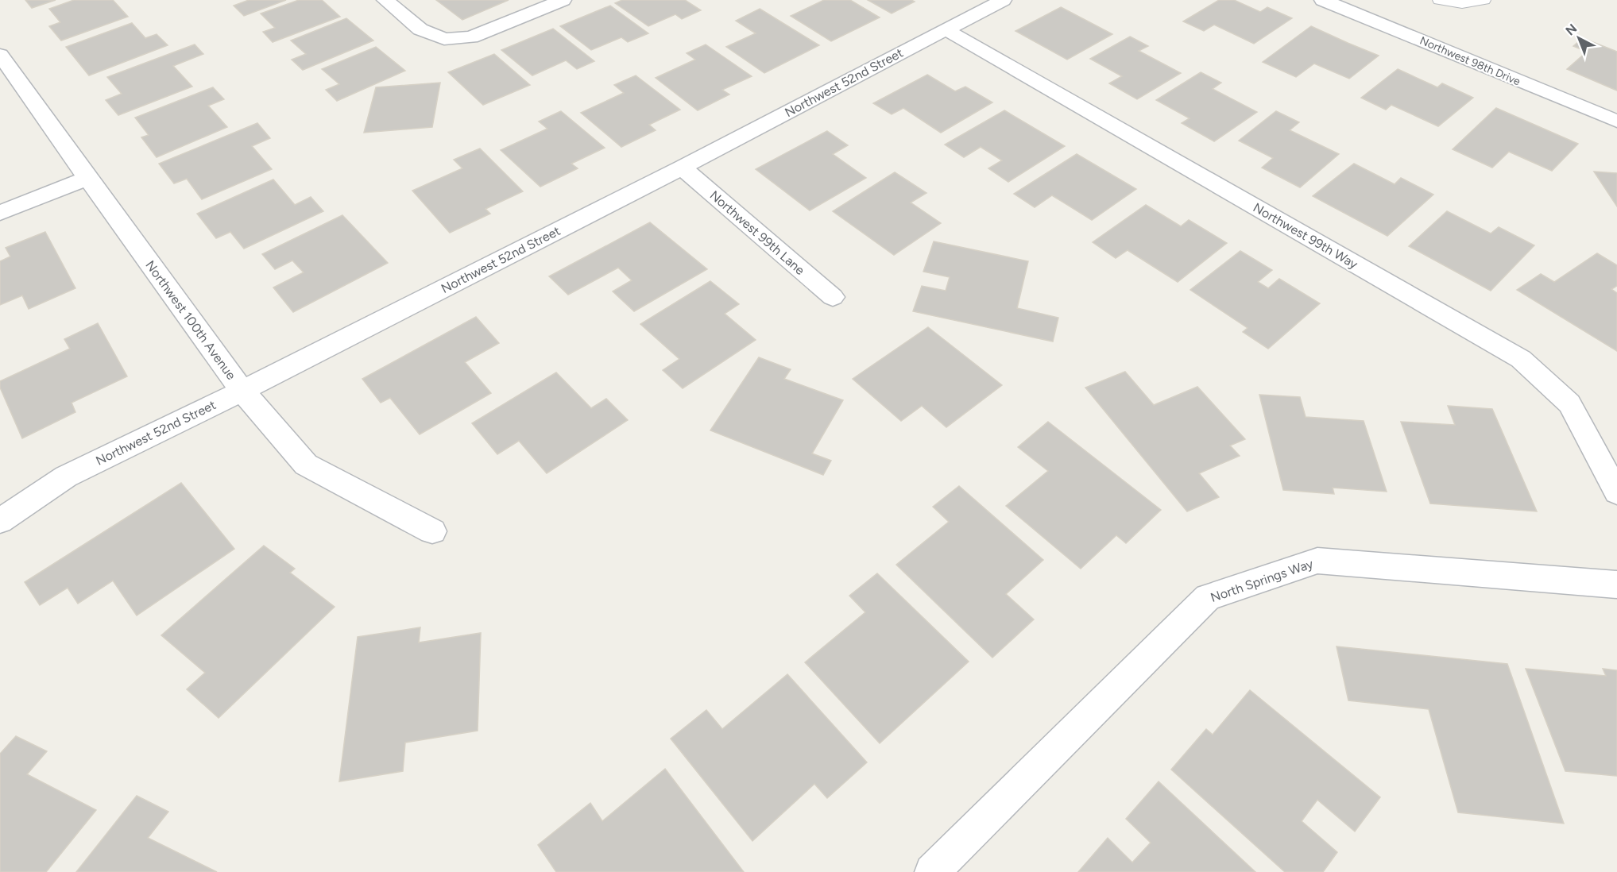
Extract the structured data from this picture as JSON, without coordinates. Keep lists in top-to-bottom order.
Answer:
{
  "streets": {
    "street": [
      "Northwest 98th Drive",
      "Northwest 52nd Street",
      "Northwest 99th Lane",
      "Northwest 99th Way",
      "Northwest 100th Avenue",
      "North Springs Way"
    ]
  },
  "crossings": [
    ["Northwest 52nd Street", "Northwest 99th Lane"],
    ["Northwest 52nd Street", "Northwest 99th Way"],
    ["Northwest 52nd Street", "Northwest 100th Avenue"]
  ],
  "north": "top left"
}
